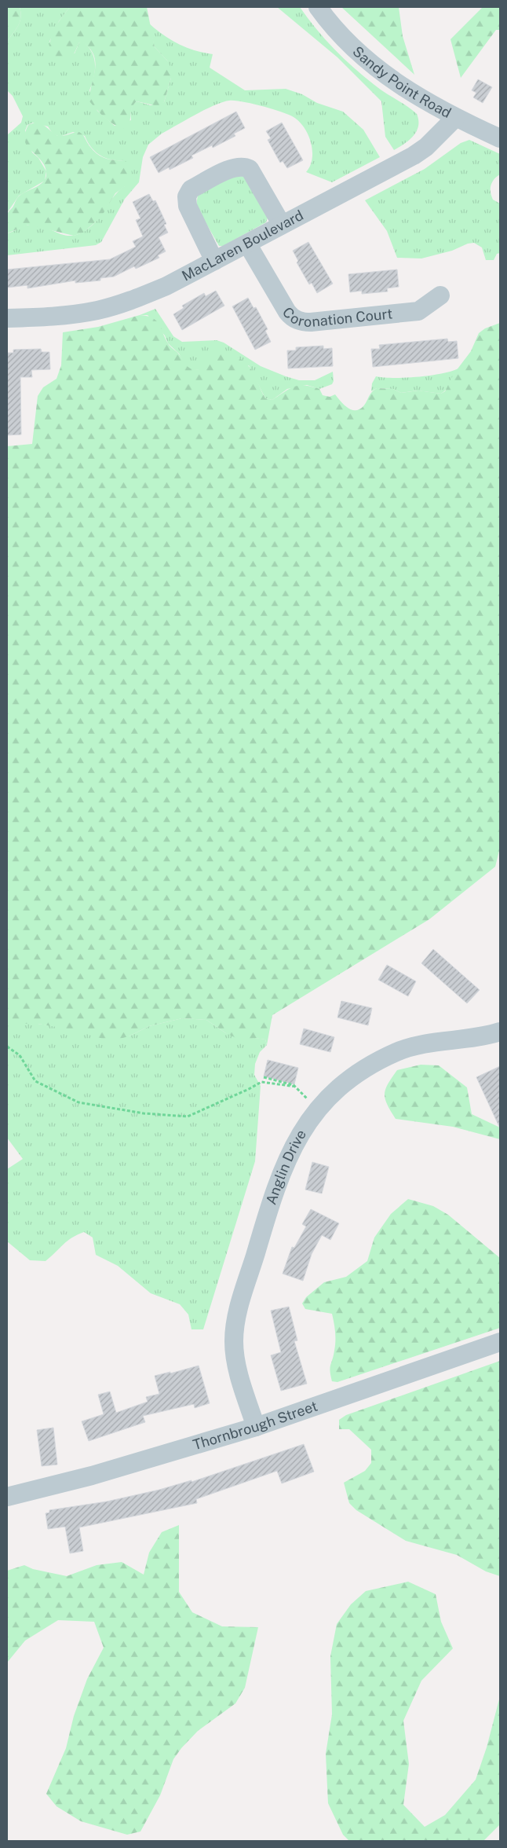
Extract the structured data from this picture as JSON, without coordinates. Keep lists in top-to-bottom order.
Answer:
{
  "streets": {
    "street": [
      "Sandy Point Road",
      "MacLaren Boulevard",
      "Coronation Court",
      "Anglin Drive",
      "Thornbrough Street"
    ]
  },
  "crossings": [
    ["Sandy Point Road", "MacLaren Boulevard"],
    ["MacLaren Boulevard", "Coronation Court"],
    ["Anglin Drive", "Thornbrough Street"]
  ]
}
